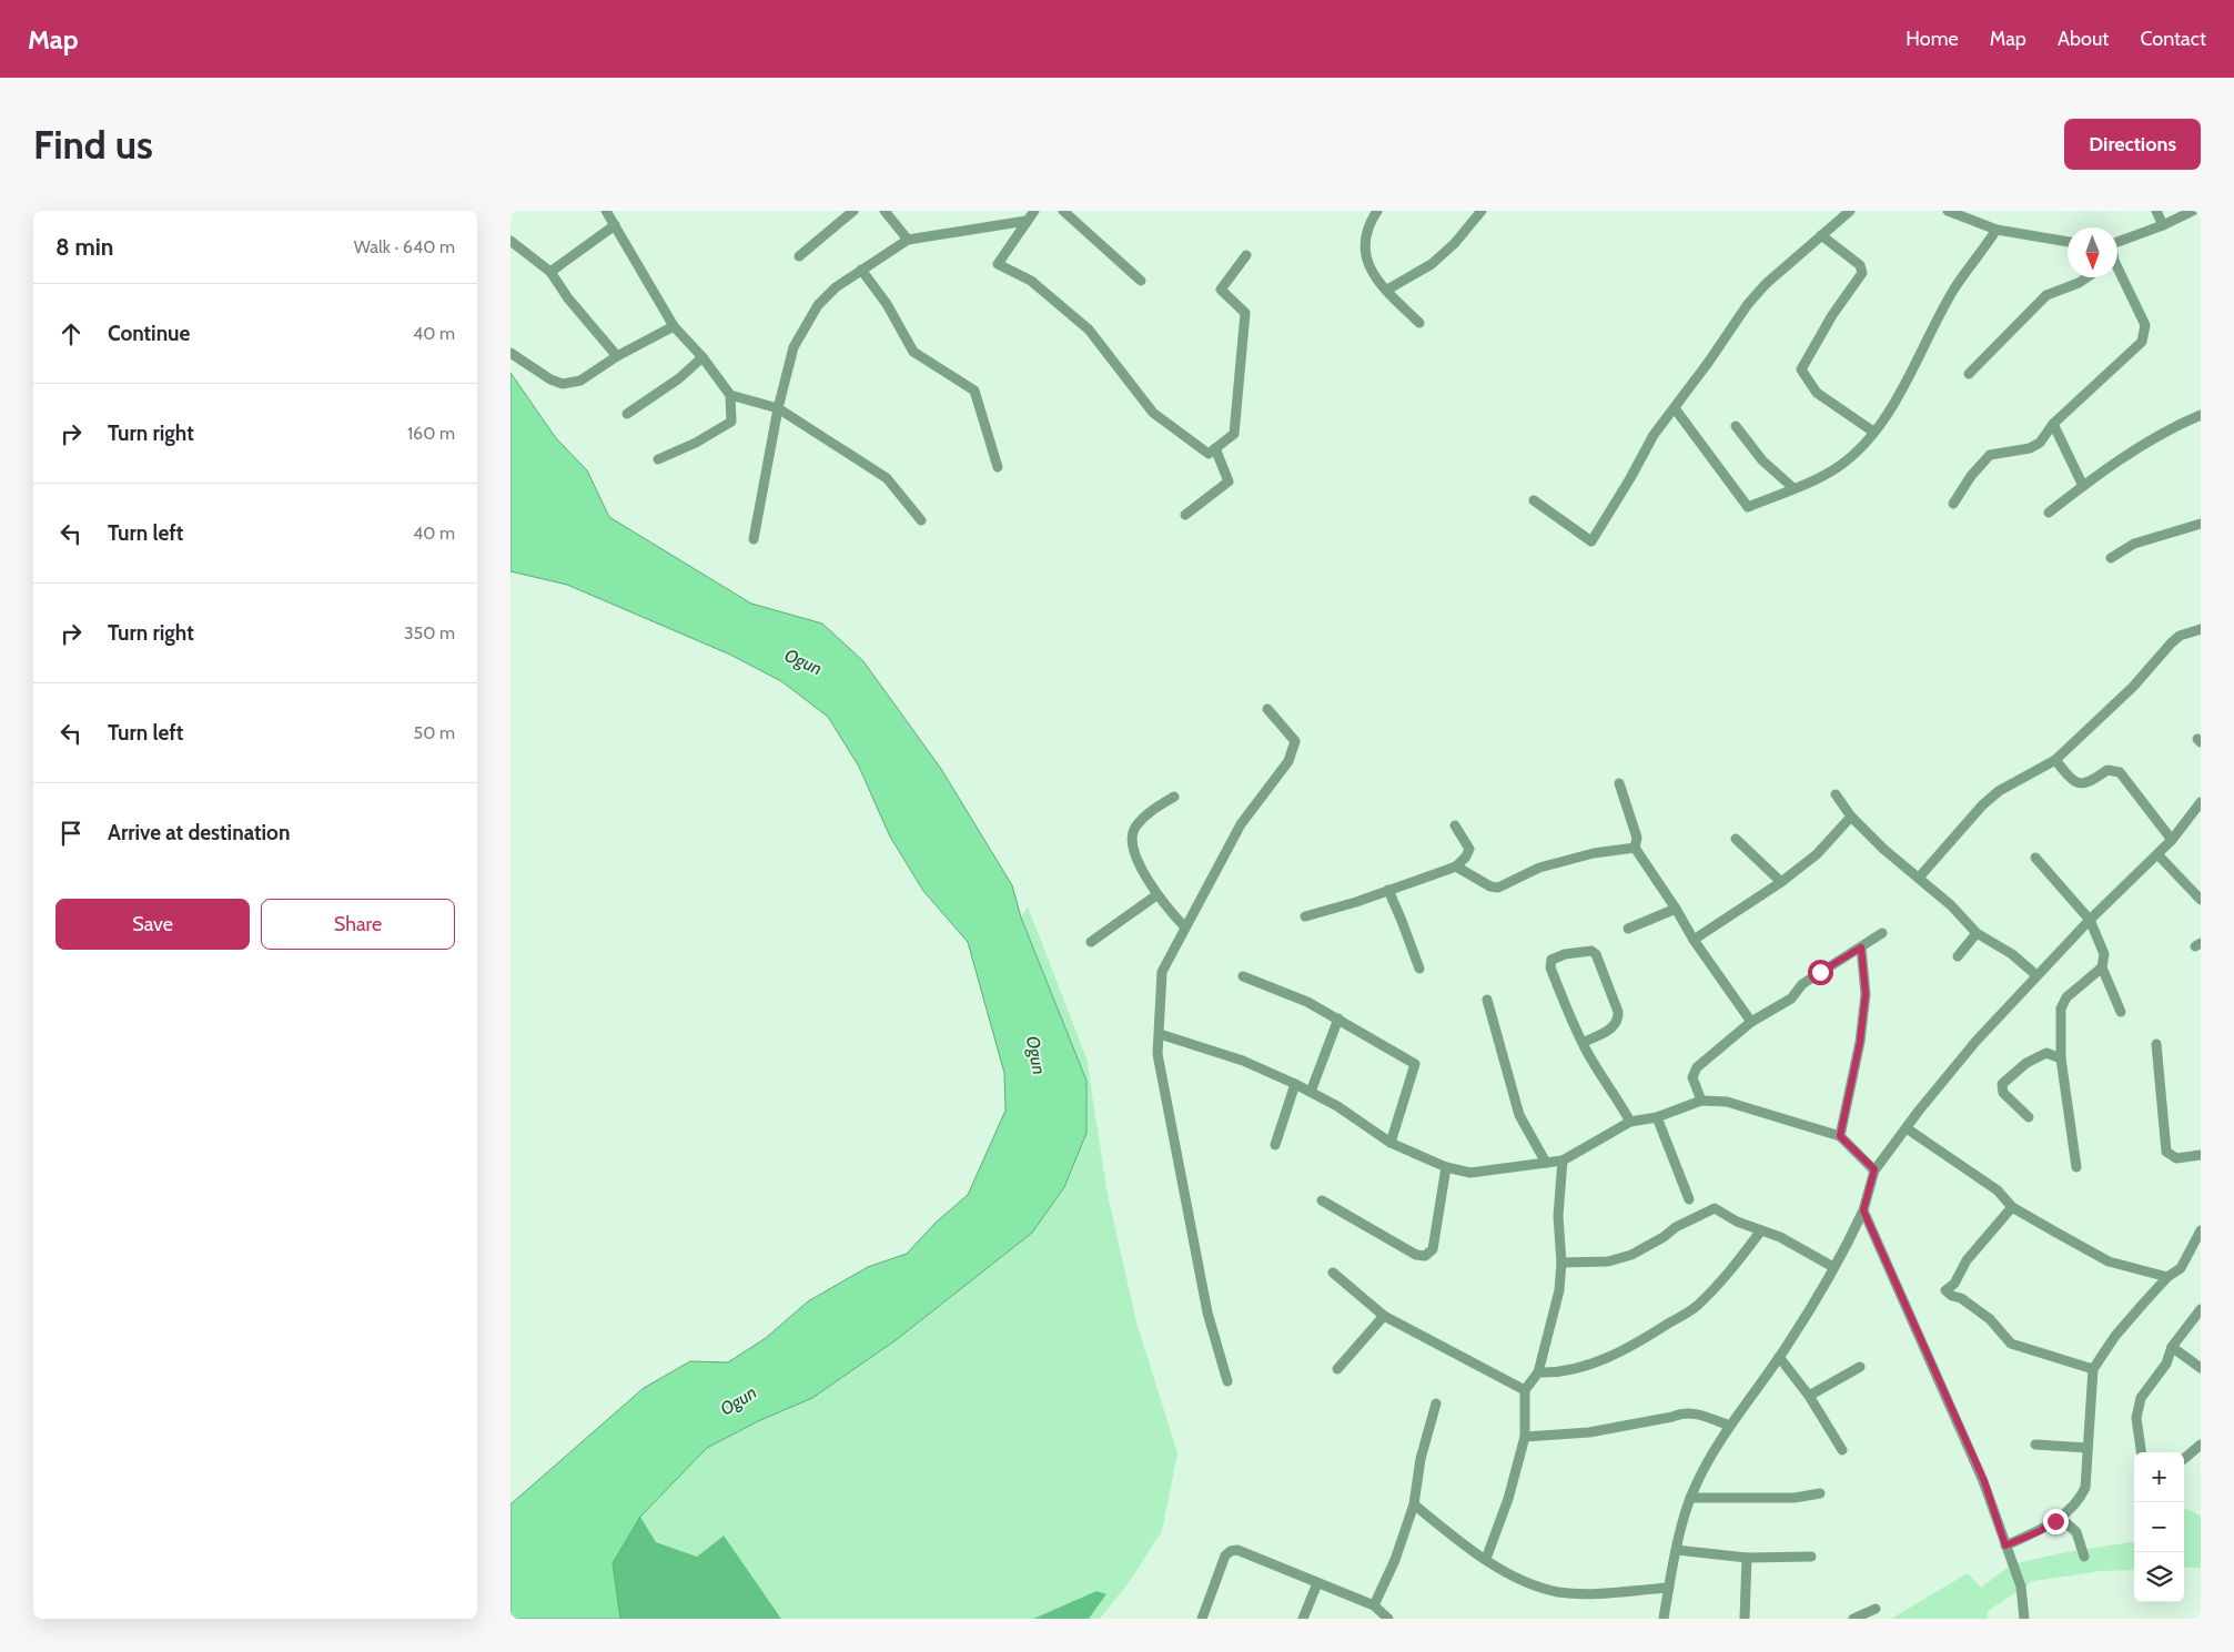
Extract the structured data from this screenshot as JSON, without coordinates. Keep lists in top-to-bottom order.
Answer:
{
  "water": ["Ogun"],
  "north": "bottom",
  "page": {
    "header": "Map",
    "nav": [
      "Home",
      "Map",
      "About",
      "Contact"
    ],
    "buttons": [
      "Directions",
      ["Save", "Share"]
    ],
    "title": "Find us",
    "heading": ["8 min", "Walk · 640 m"],
    "list": [
      ["Continue", "40 m"],
      ["Turn right", "160 m"],
      ["Turn left", "40 m"],
      ["Turn right", "350 m"],
      ["Turn left", "50 m"],
      "Arrive at destination"
    ],
    "map_buttons": ["+", "−"]
  }
}
